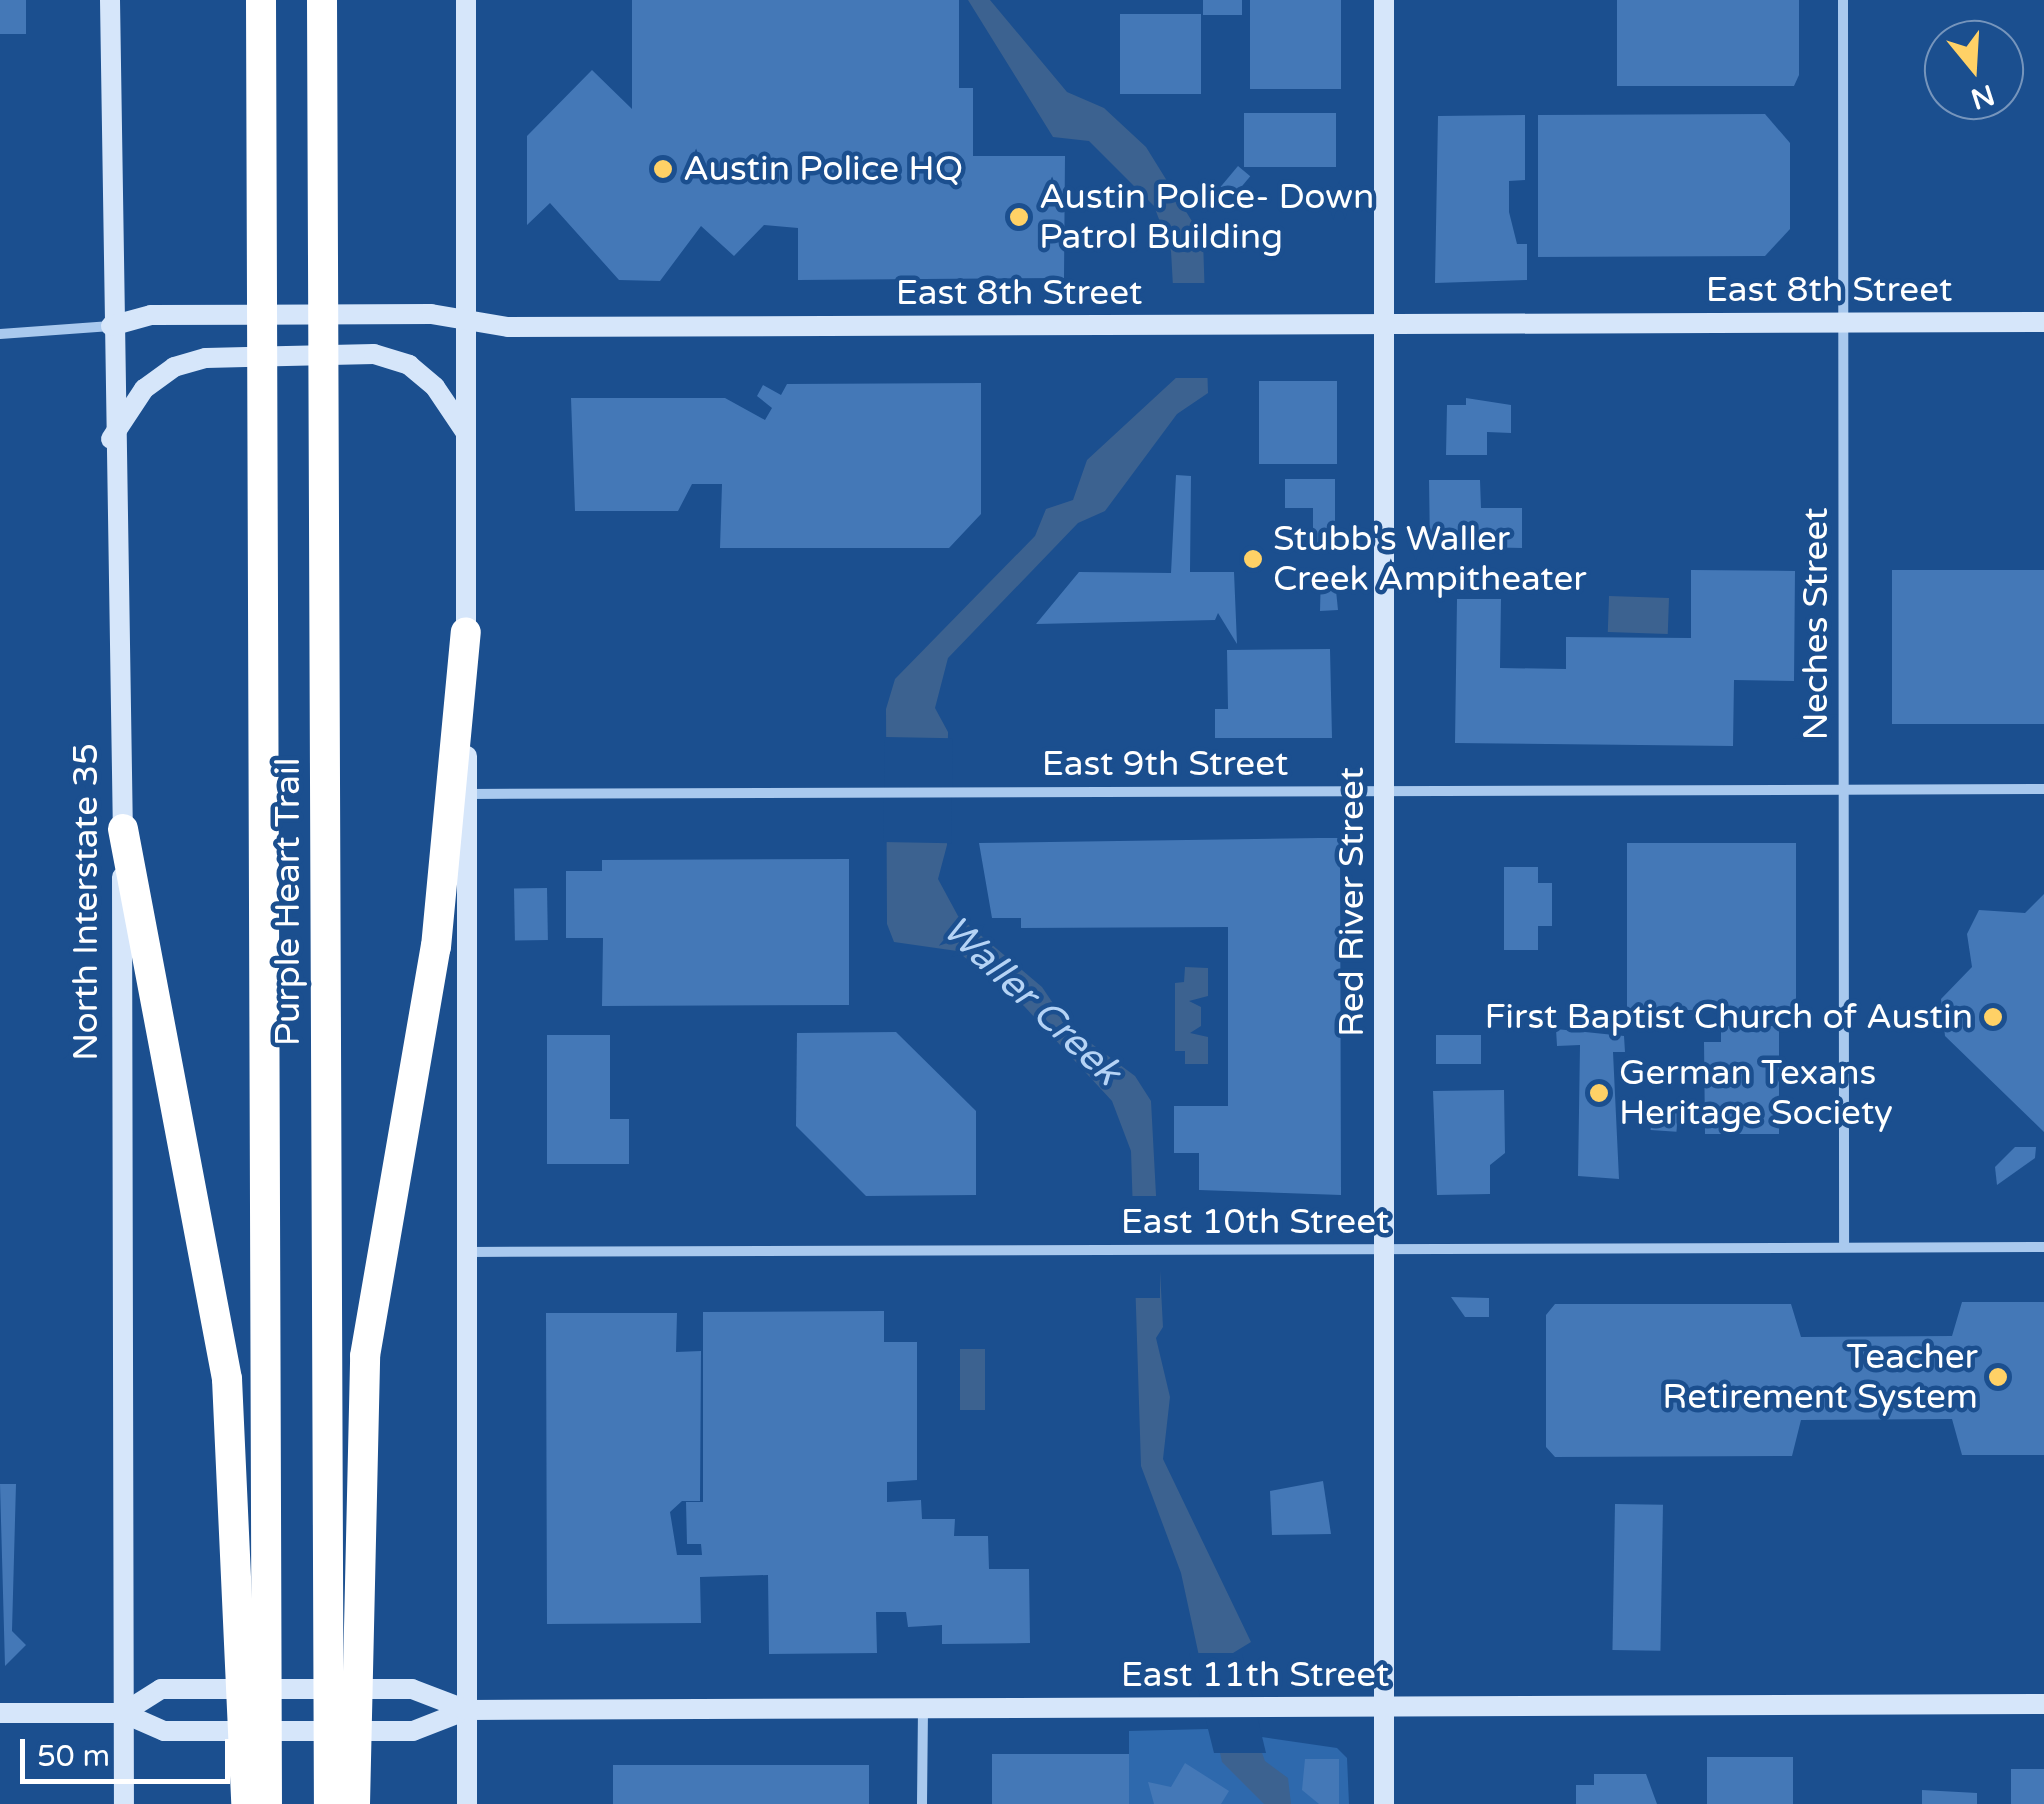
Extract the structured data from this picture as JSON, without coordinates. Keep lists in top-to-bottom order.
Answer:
{
  "streets": {
    "highway": ["Purple Heart Trail"],
    "main road": [
      "East 8th Street",
      "North Interstate 35",
      "Red River Street",
      "East 11th Street"
    ],
    "street": ["Neches Street", "East 9th Street", "East 10th Street"]
  },
  "crossings": [
    ["East 8th Street", "Neches Street"],
    ["East 8th Street", "North Interstate 35"],
    ["East 8th Street", "Red River Street"],
    ["Neches Street", "East 9th Street"],
    ["Neches Street", "East 10th Street"],
    ["East 9th Street", "Red River Street"],
    ["North Interstate 35", "East 11th Street"],
    ["Red River Street", "East 10th Street"],
    ["Red River Street", "East 11th Street"]
  ],
  "water": ["Waller Creek"],
  "places": [
    "Austin Police HQ",
    "Austin Police- Down Patrol Building",
    "Stubb's Waller Creek Ampitheater",
    "First Baptist Church of Austin",
    "German Texans Heritage Society",
    "Teacher Retirement System"
  ],
  "scale_bar": "50 m",
  "north": "bottom"
}
